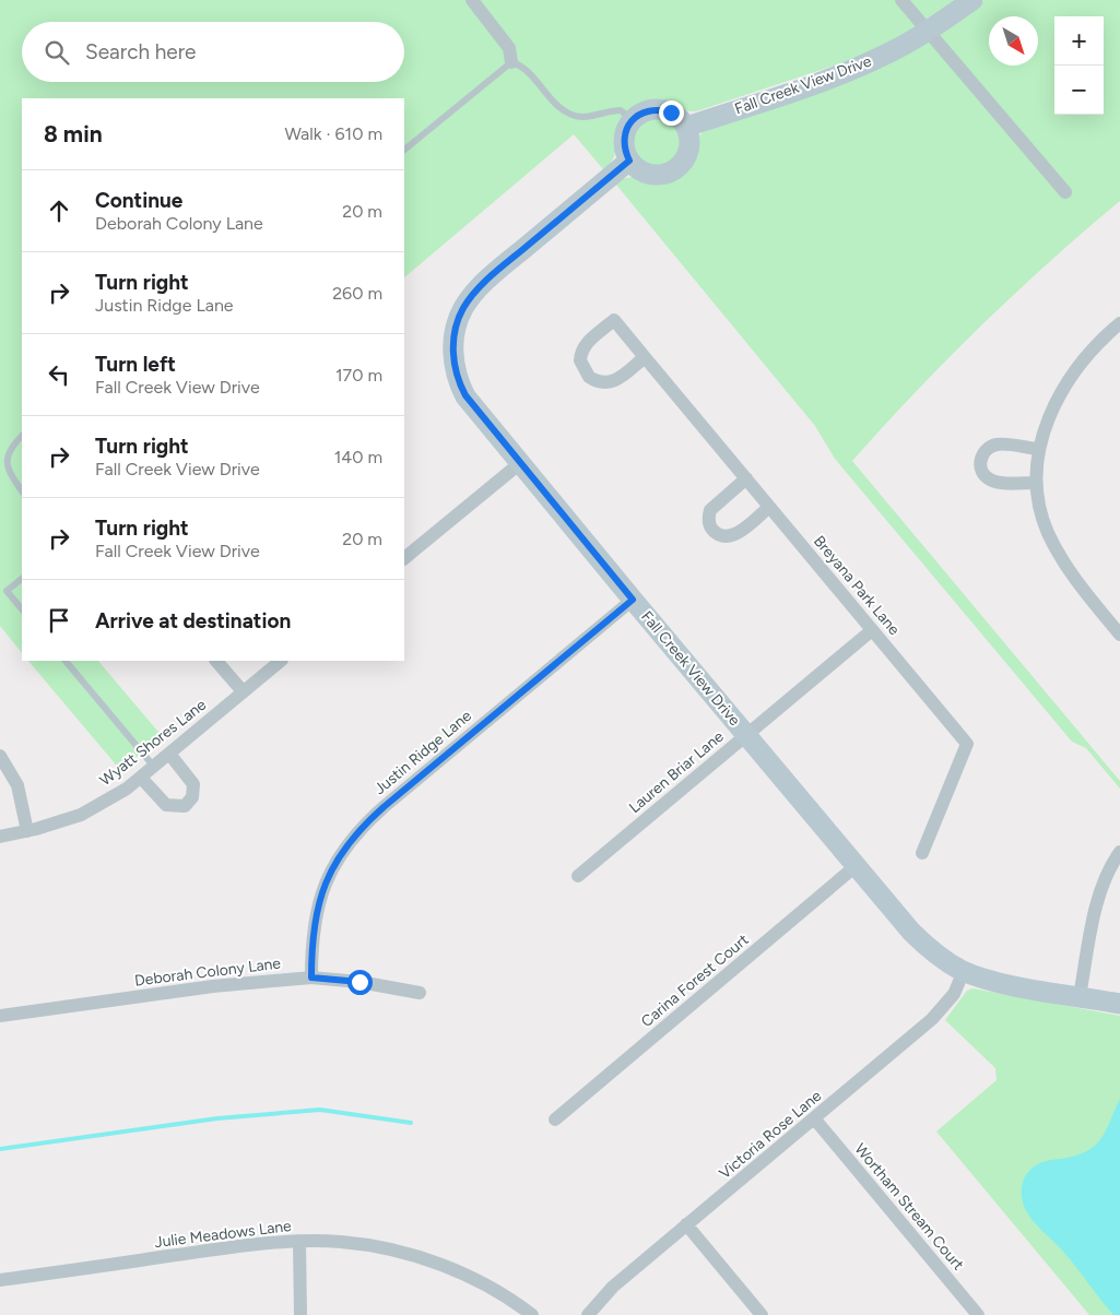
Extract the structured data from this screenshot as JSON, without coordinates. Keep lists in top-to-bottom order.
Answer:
{
  "streets": {
    "street": [
      "Fall Creek View Drive",
      "Breyana Park Lane",
      "Wyatt Shores Lane",
      "Justin Ridge Lane",
      "Lauren Briar Lane",
      "Deborah Colony Lane",
      "Carina Forest Court",
      "Victoria Rose Lane",
      "Wortham Stream Court",
      "Julie Meadows Lane"
    ]
  },
  "crossings": [
    ["Fall Creek View Drive", "Justin Ridge Lane"],
    ["Fall Creek View Drive", "Lauren Briar Lane"],
    ["Fall Creek View Drive", "Carina Forest Court"],
    ["Fall Creek View Drive", "Victoria Rose Lane"],
    ["Breyana Park Lane", "Lauren Briar Lane"],
    ["Justin Ridge Lane", "Deborah Colony Lane"],
    ["Victoria Rose Lane", "Wortham Stream Court"]
  ],
  "north": "bottom right",
  "page": {
    "map_buttons": ["+", "−"],
    "search": "Search here",
    "heading": ["8 min", "Walk · 610 m"],
    "list": [
      ["Continue", "Deborah Colony Lane", "20 m"],
      ["Turn right", "Justin Ridge Lane", "260 m"],
      ["Turn left", "Fall Creek View Drive", "170 m"],
      ["Turn right", "Fall Creek View Drive", "140 m"],
      ["Turn right", "Fall Creek View Drive", "20 m"],
      "Arrive at destination"
    ]
  }
}
